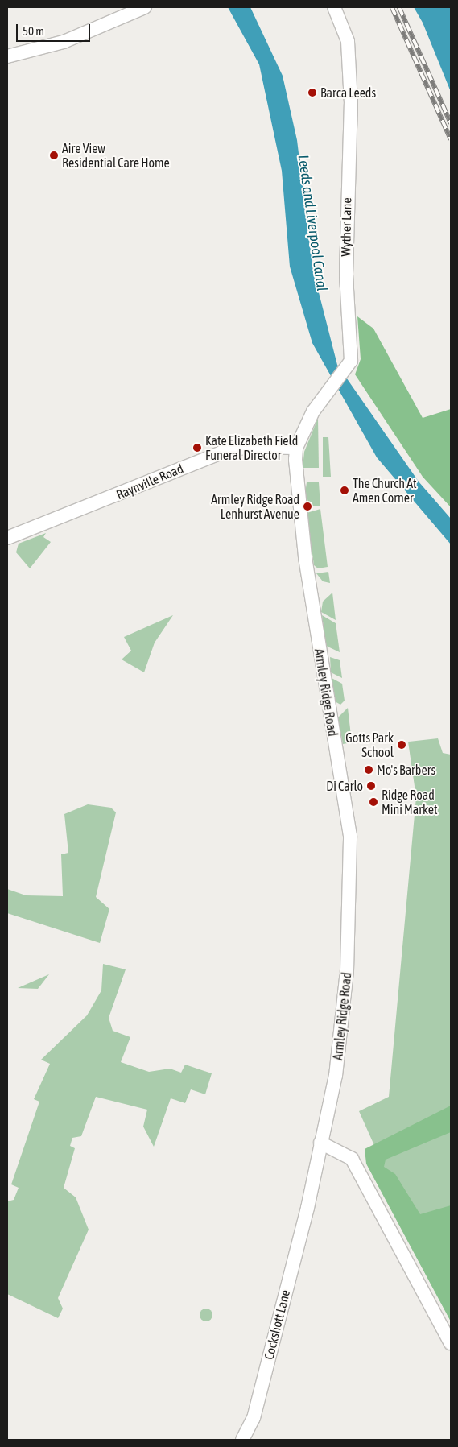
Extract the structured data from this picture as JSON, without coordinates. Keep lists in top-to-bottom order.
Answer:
{
  "streets": {
    "street": [
      "Wyther Lane",
      "Raynville Road",
      "Armley Ridge Road",
      "Cockshott Lane"
    ]
  },
  "crossings": [
    ["Wyther Lane", "Armley Ridge Road"],
    ["Raynville Road", "Armley Ridge Road"],
    ["Armley Ridge Road", "Cockshott Lane"]
  ],
  "water": ["Leeds and Liverpool Canal"],
  "places": [
    "Barca Leeds",
    "Aire View Residential Care Home",
    "Kate Elizabeth Field Funeral Director",
    "The Church At Amen Corner",
    "Armley Ridge Road Lenhurst Avenue",
    "Gotts Park School",
    "Mo's Barbers",
    "Di Carlo",
    "Ridge Road Mini Market"
  ],
  "scale_bar": "50 m"
}
